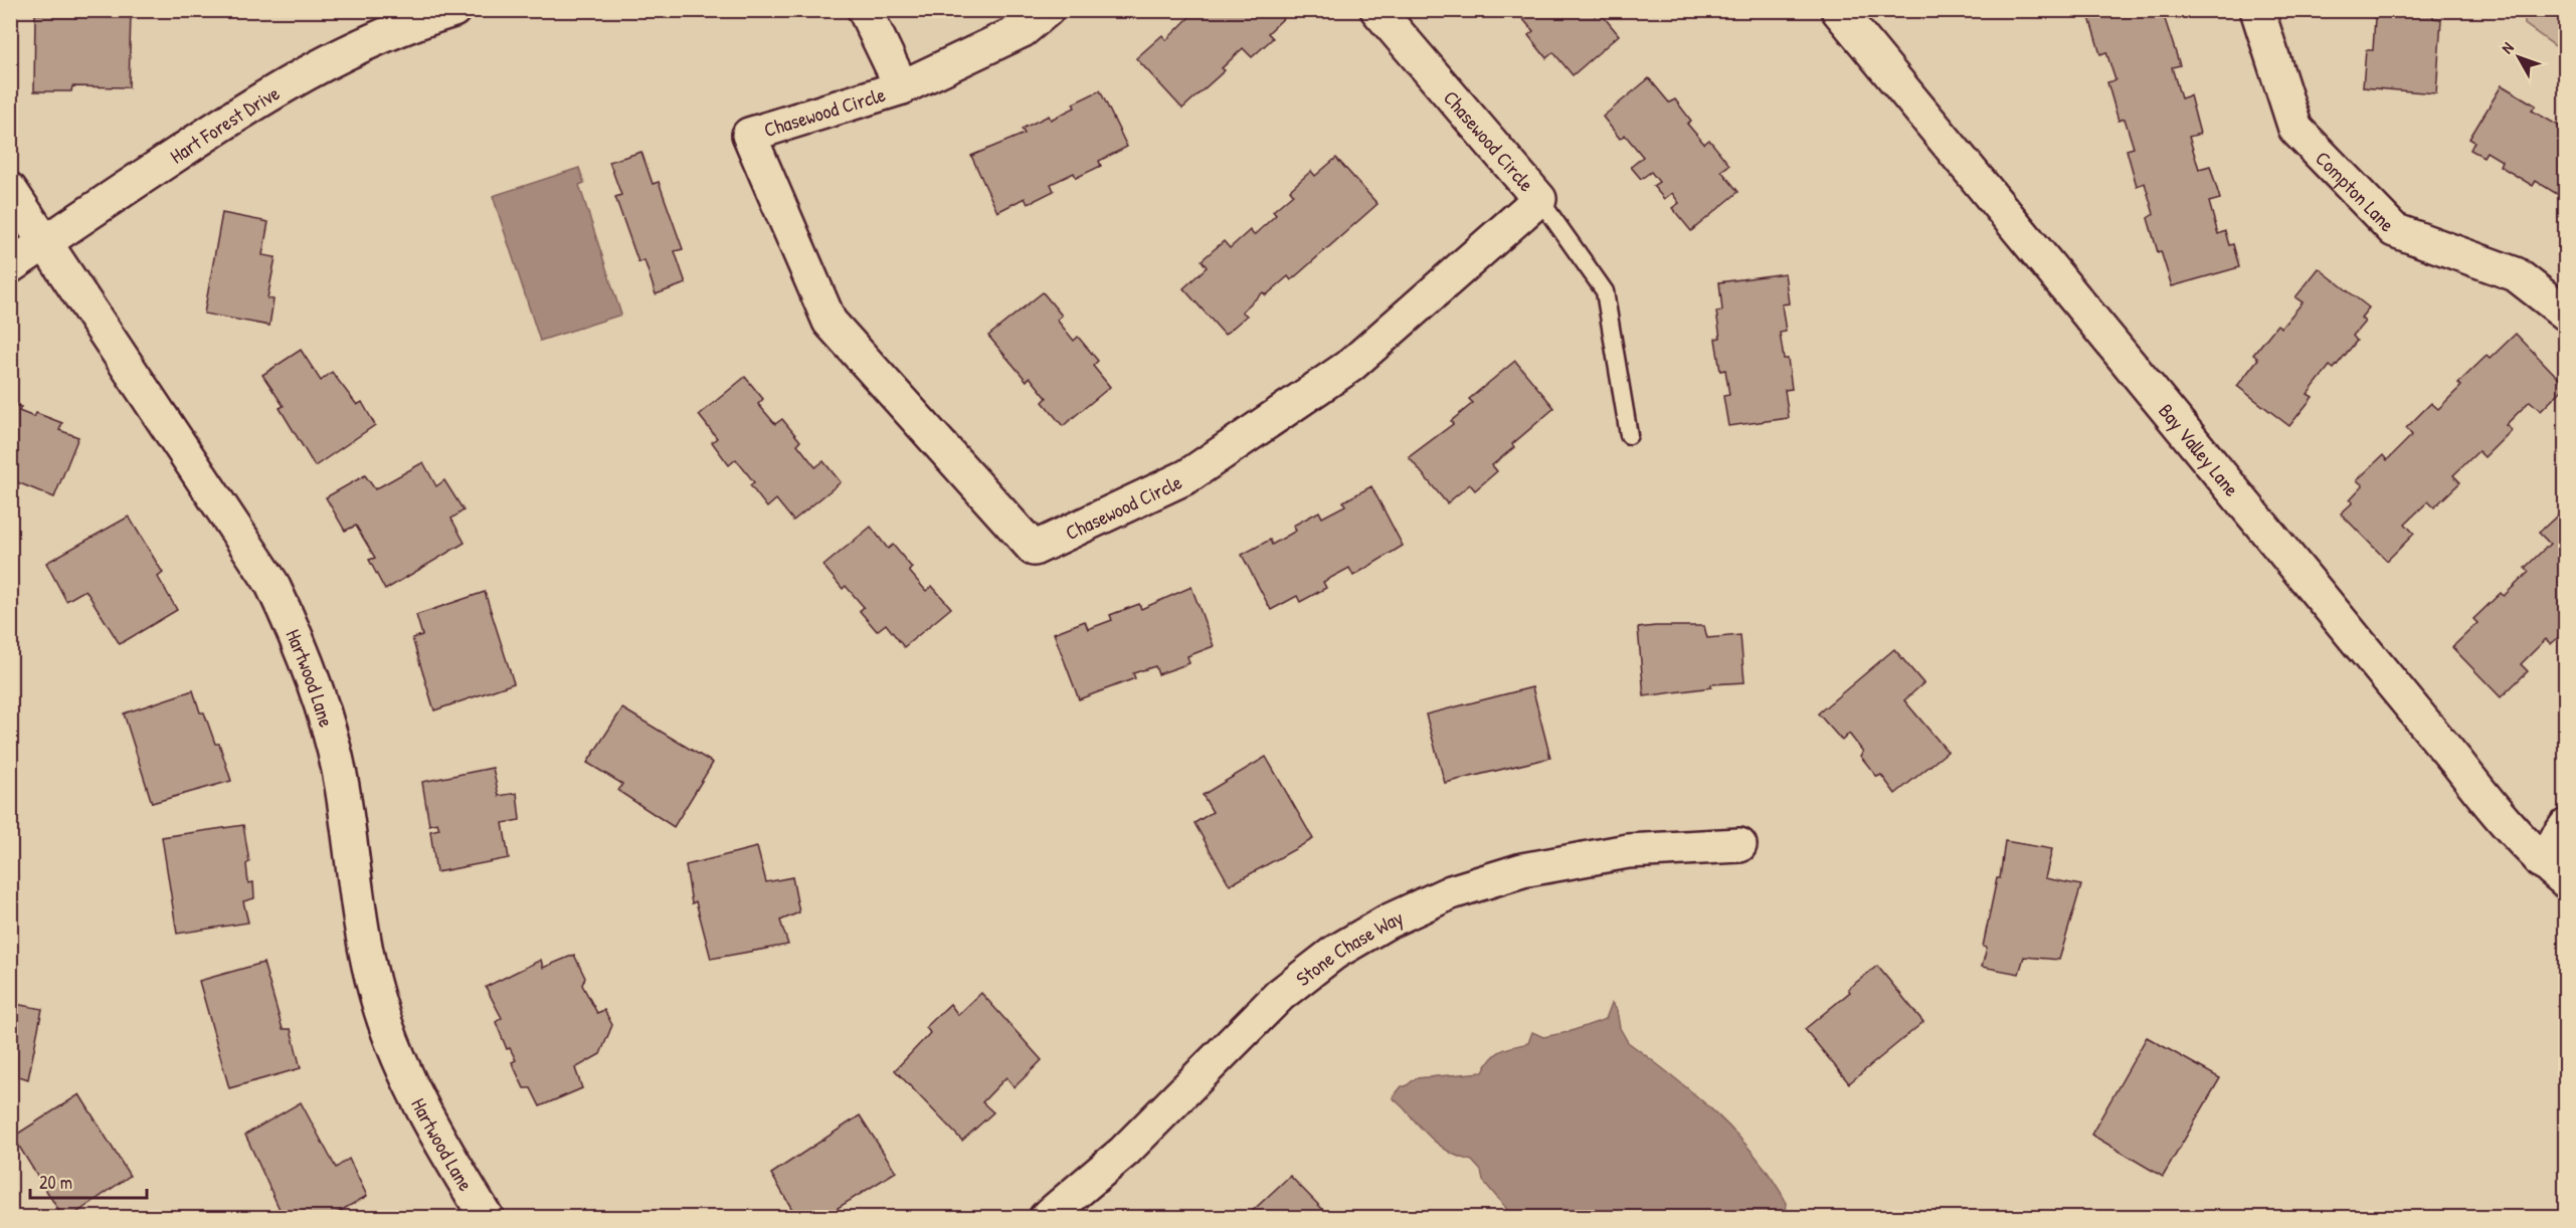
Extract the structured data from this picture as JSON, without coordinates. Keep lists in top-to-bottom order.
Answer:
{
  "streets": {
    "street": [
      "Chasewood Circle",
      "Hart Forest Drive",
      "Compton Lane",
      "Bay Valley Lane",
      "Hartwood Lane",
      "Stone Chase Way"
    ]
  },
  "crossings": [
    ["Hart Forest Drive", "Hartwood Lane"]
  ],
  "scale_bar": "20 m",
  "north": "top left"
}
